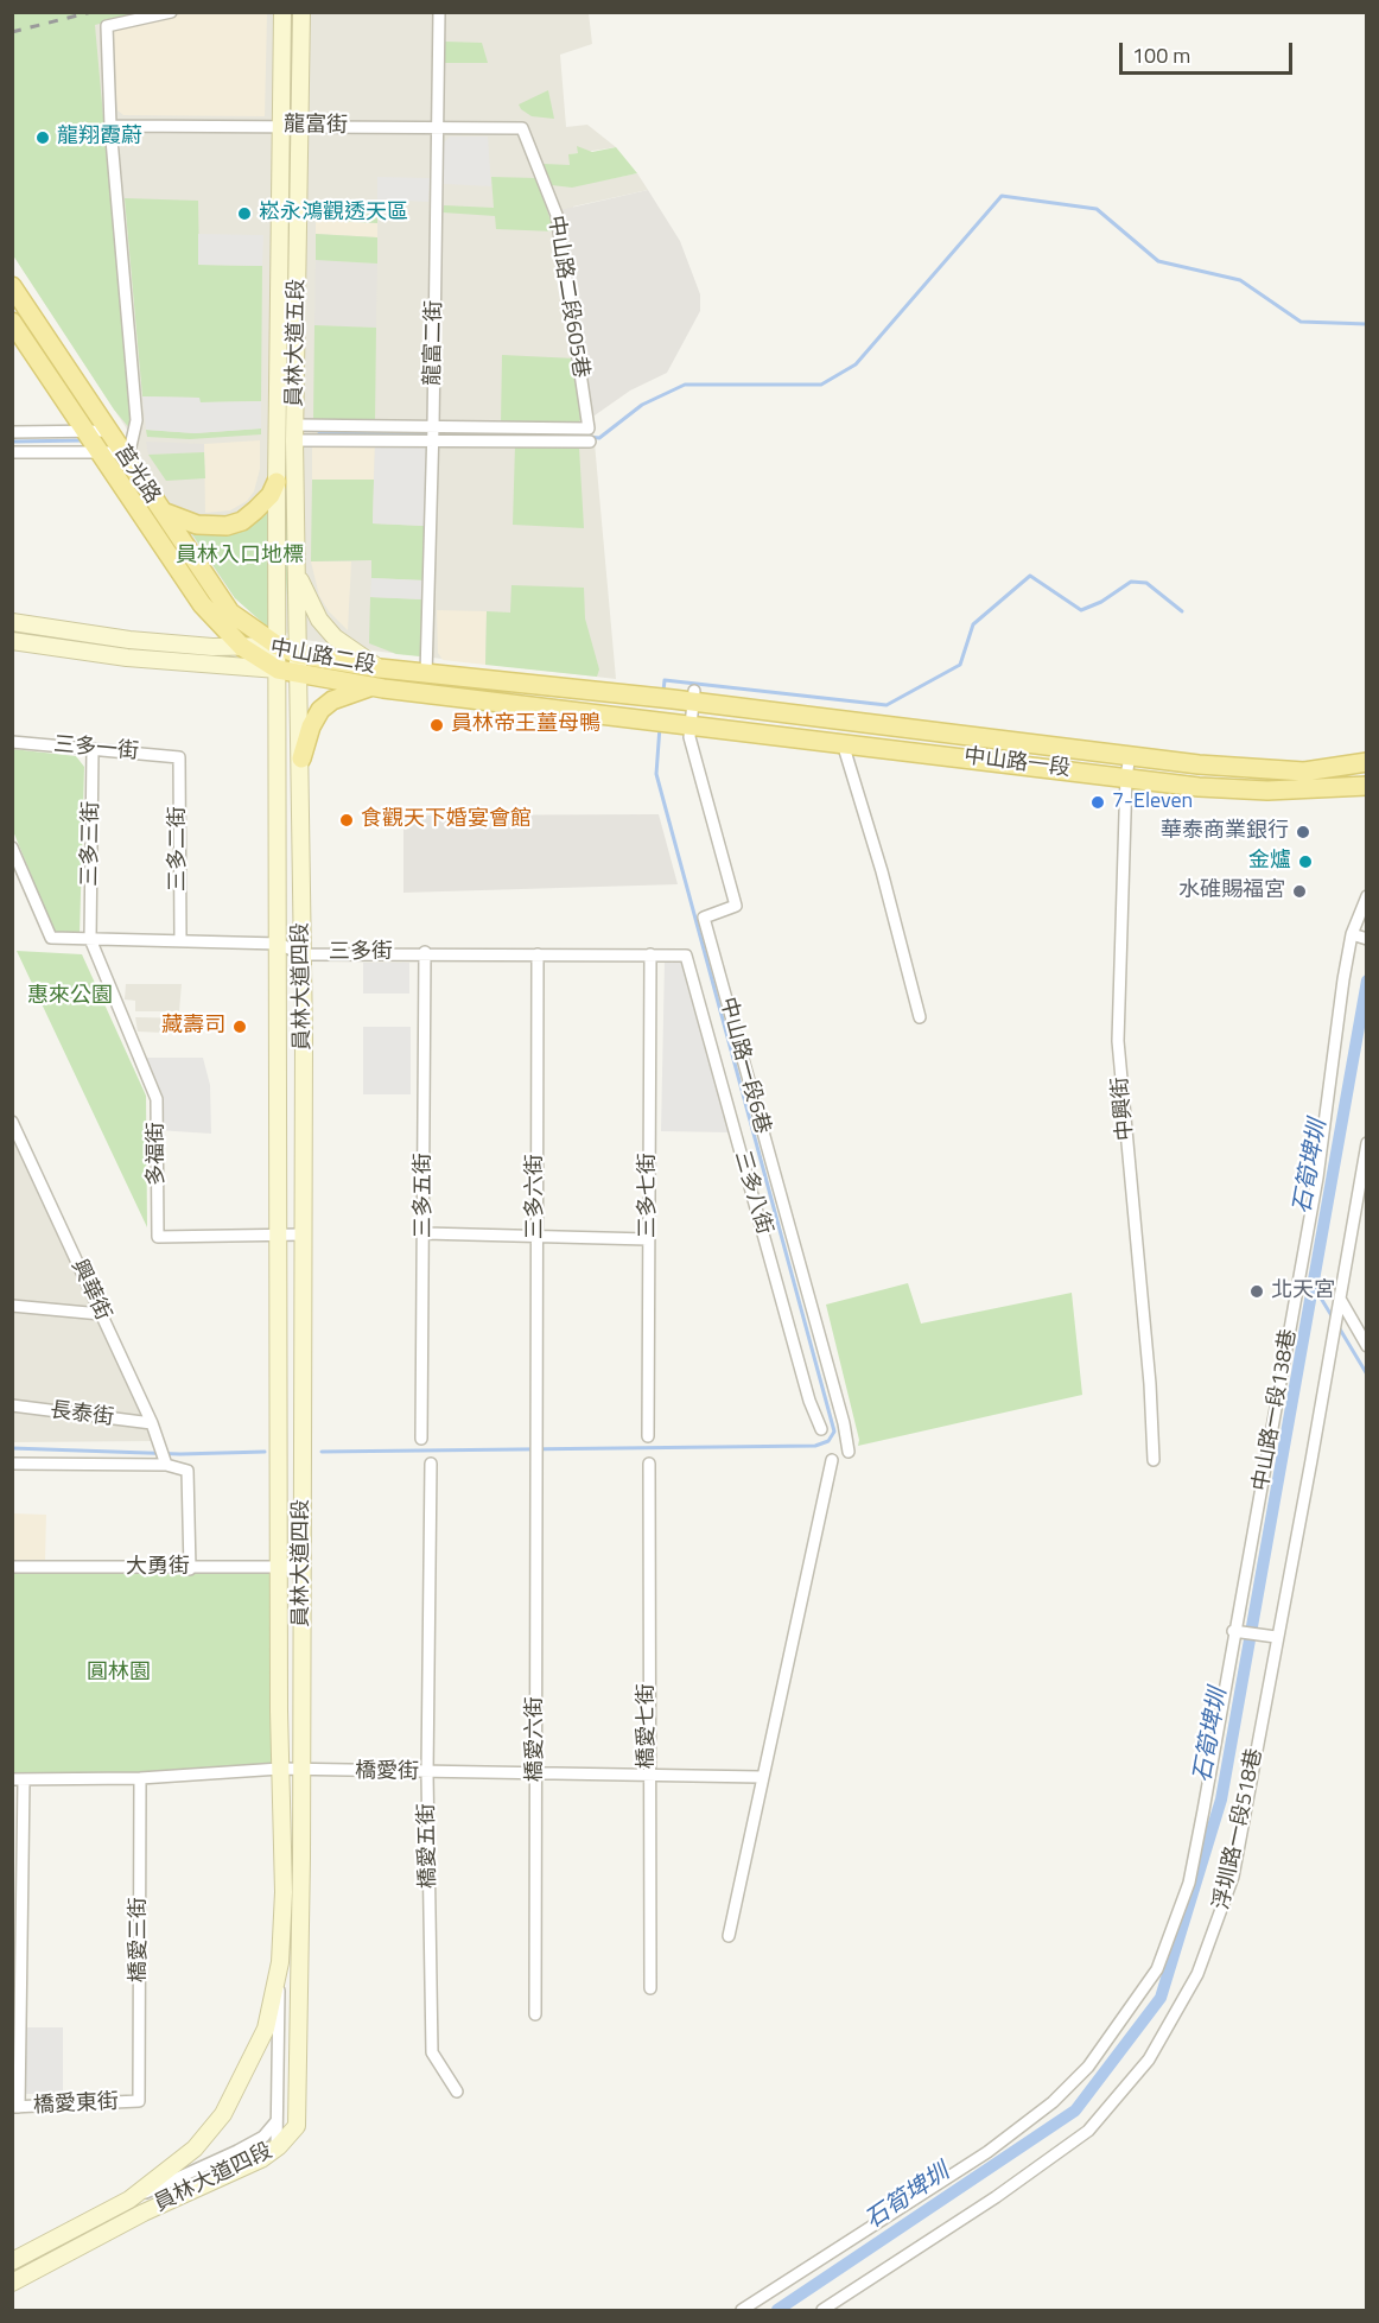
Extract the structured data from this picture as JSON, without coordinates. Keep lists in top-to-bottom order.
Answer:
{
  "streets": {
    "main road": [
      "員林大道五段",
      "莒光路",
      "中山路二段",
      "中山路一段",
      "員林大道四段"
    ],
    "street": [
      "龍富街",
      "中山路二段605巷",
      "龍富二街",
      "三多一街",
      "三多三街",
      "三多二街",
      "三多街",
      "中山路一段6巷",
      "中興街",
      "多福街",
      "三多八街",
      "三多五街",
      "三多七街",
      "三多六街",
      "興華街",
      "中山路一段138巷",
      "長泰街",
      "大勇街",
      "橋愛七街",
      "橋愛六街",
      "橋愛街",
      "浮圳路一段518巷",
      "橋愛五街",
      "橋愛三街",
      "橋愛東街"
    ]
  },
  "crossings": [
    ["龍富街", "中山路二段605巷"],
    ["龍富街", "員林大道五段"],
    ["龍富街", "龍富二街"],
    ["員林大道五段", "莒光路"],
    ["員林大道五段", "中山路二段"],
    ["員林大道五段", "員林大道四段"],
    ["龍富二街", "中山路二段"],
    ["莒光路", "中山路二段"],
    ["莒光路", "員林大道四段"],
    ["中山路二段", "中山路一段"],
    ["中山路二段", "員林大道四段"],
    ["三多一街", "三多三街"],
    ["三多一街", "三多二街"],
    ["中山路一段", "中山路一段6巷"],
    ["中山路一段", "中興街"],
    ["三多三街", "三多街"],
    ["三多三街", "多福街"],
    ["三多二街", "三多街"],
    ["三多街", "員林大道四段"],
    ["三多街", "多福街"],
    ["三多街", "三多八街"],
    ["三多街", "三多五街"],
    ["三多街", "三多七街"],
    ["三多街", "三多六街"],
    ["員林大道四段", "多福街"],
    ["員林大道四段", "大勇街"],
    ["員林大道四段", "橋愛街"],
    ["三多六街", "橋愛六街"],
    ["興華街", "長泰街"],
    ["橋愛七街", "橋愛街"],
    ["橋愛六街", "橋愛街"],
    ["橋愛街", "橋愛五街"],
    ["橋愛街", "橋愛三街"],
    ["橋愛三街", "橋愛東街"]
  ],
  "water": ["石筍埤圳"],
  "parks": ["員林入口地標", "惠來公園", "圓林園"],
  "places": [
    "龍翔霞蔚",
    "崧永鴻觀透天區",
    "員林帝王薑母鴨",
    "7-Eleven",
    "食觀天下婚宴會館",
    "華泰商業銀行",
    "金爐",
    "水碓賜福宮",
    "藏壽司",
    "北天宮"
  ],
  "scale_bar": "100 m"
}
